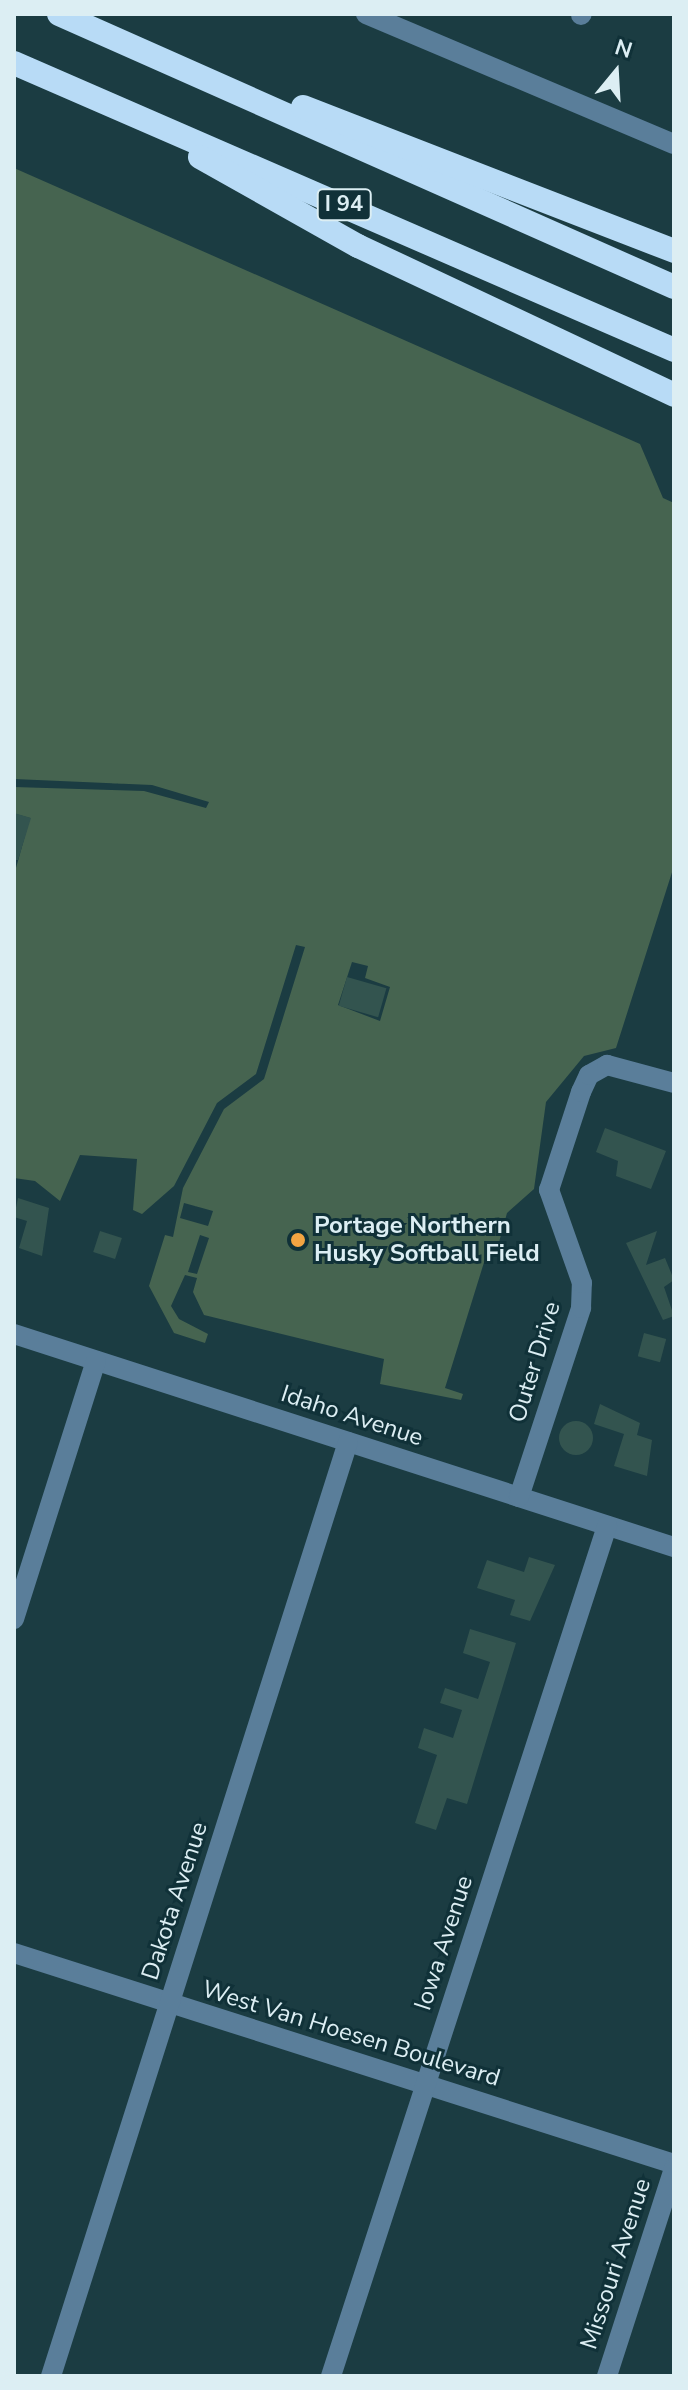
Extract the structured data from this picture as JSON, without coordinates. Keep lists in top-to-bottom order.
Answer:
{
  "streets": {
    "highway": ["I 94"],
    "street": [
      "Outer Drive",
      "Idaho Avenue",
      "Dakota Avenue",
      "Iowa Avenue",
      "West Van Hoesen Boulevard",
      "Missouri Avenue"
    ]
  },
  "crossings": [
    ["Outer Drive", "Idaho Avenue"],
    ["Idaho Avenue", "Dakota Avenue"],
    ["Idaho Avenue", "Iowa Avenue"],
    ["Dakota Avenue", "West Van Hoesen Boulevard"],
    ["Iowa Avenue", "West Van Hoesen Boulevard"],
    ["West Van Hoesen Boulevard", "Missouri Avenue"]
  ],
  "places": ["Portage Northern Husky Softball Field"],
  "north": "top"
}
